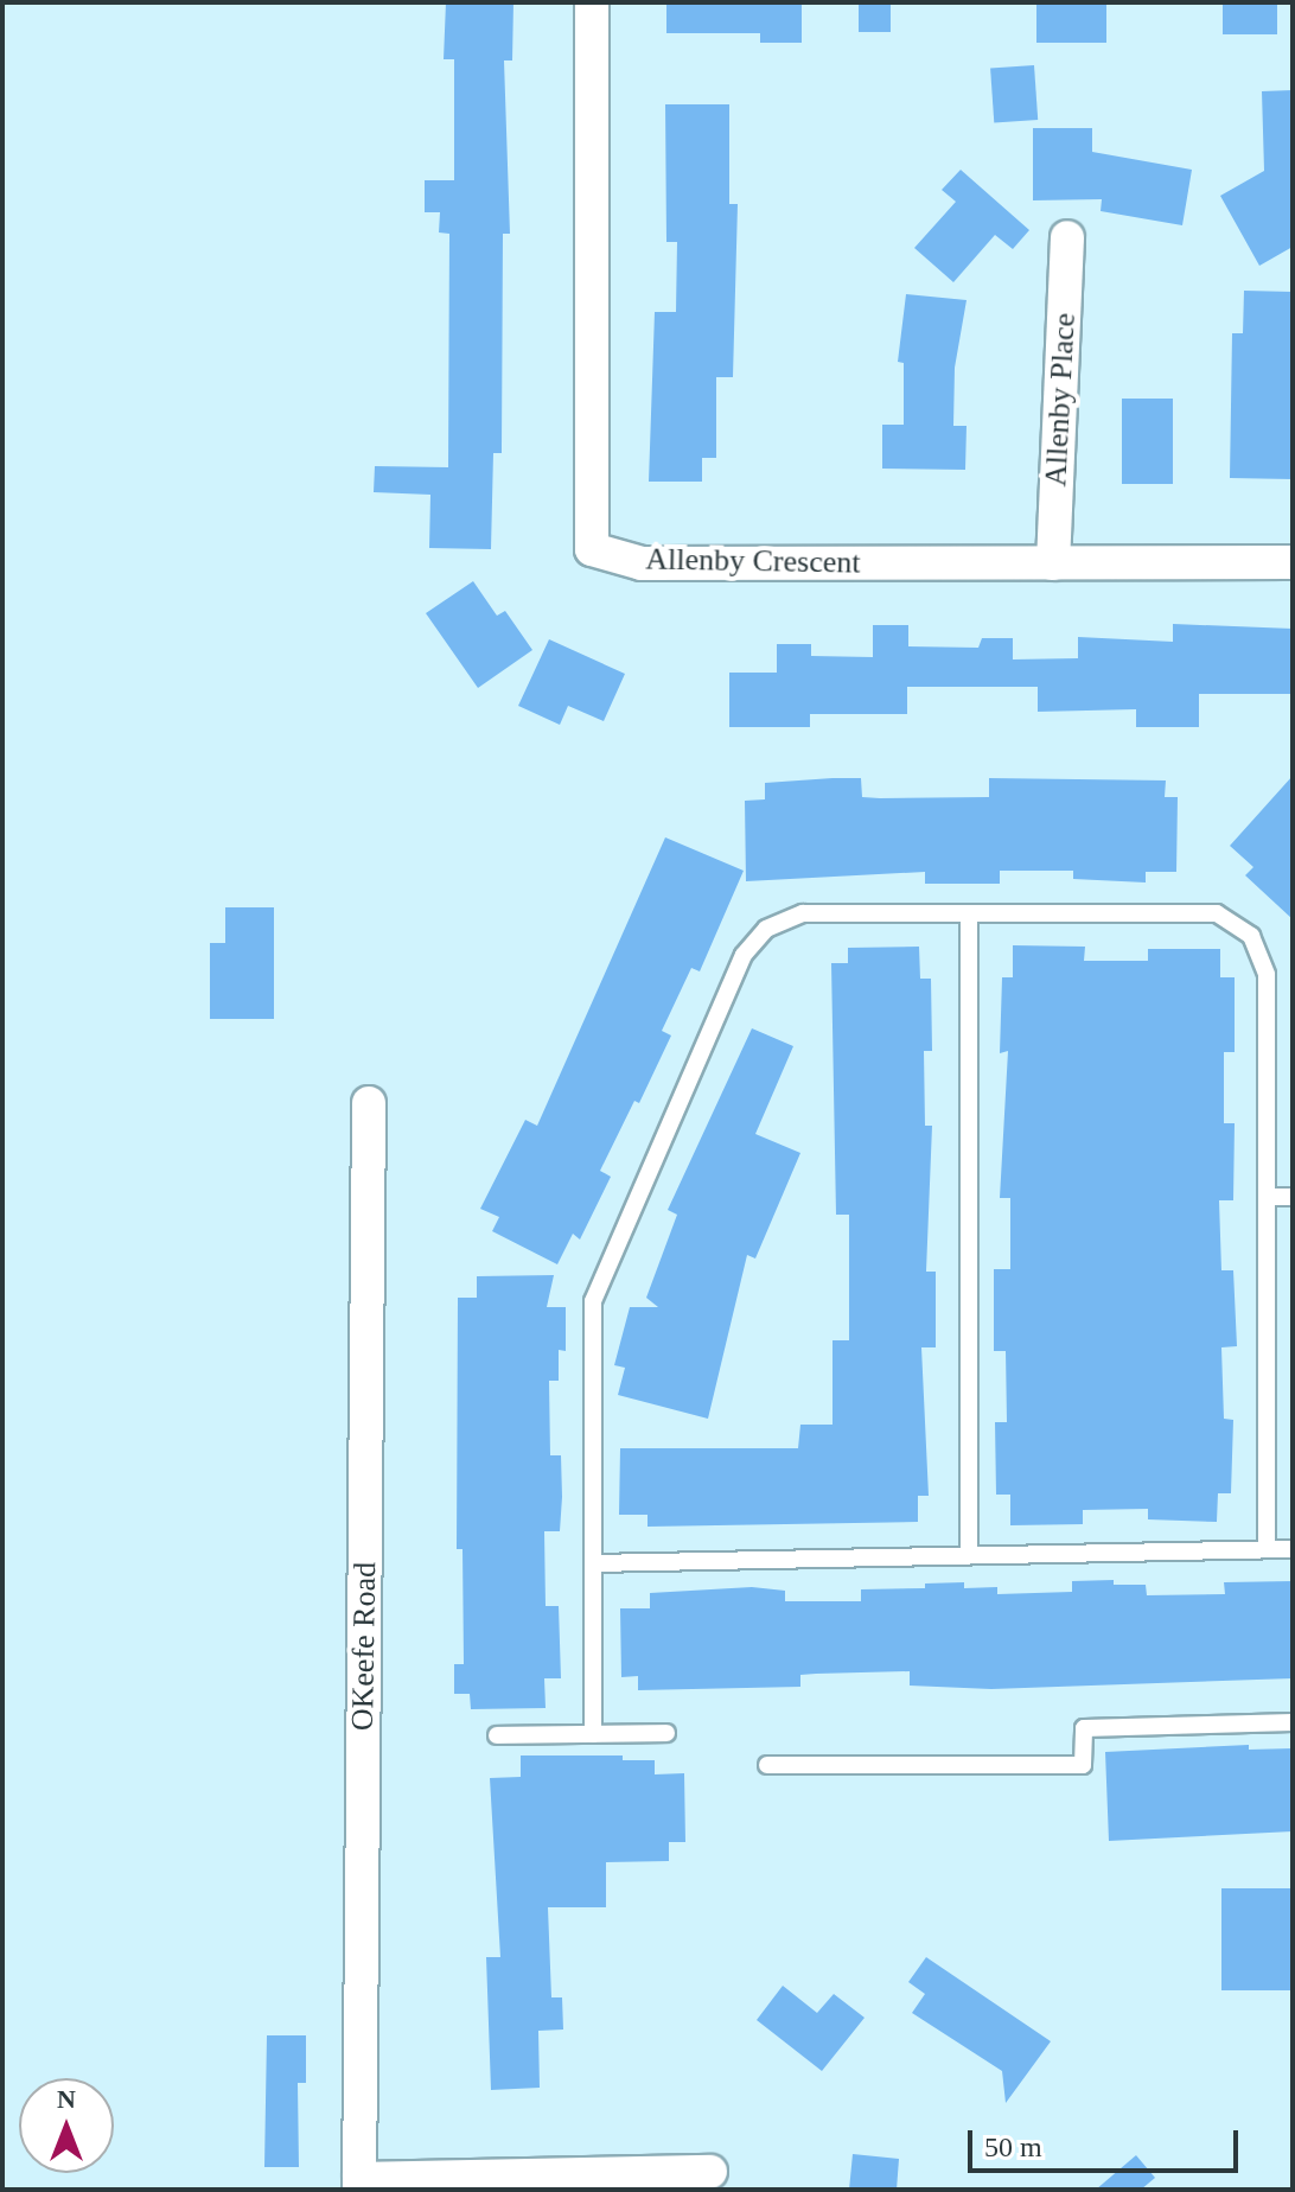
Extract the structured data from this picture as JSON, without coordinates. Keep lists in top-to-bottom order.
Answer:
{
  "streets": {
    "street": ["Allenby Place", "Allenby Crescent", "OKeefe Road"]
  },
  "crossings": [
    ["Allenby Place", "Allenby Crescent"]
  ],
  "scale_bar": "50 m",
  "north": "top"
}
